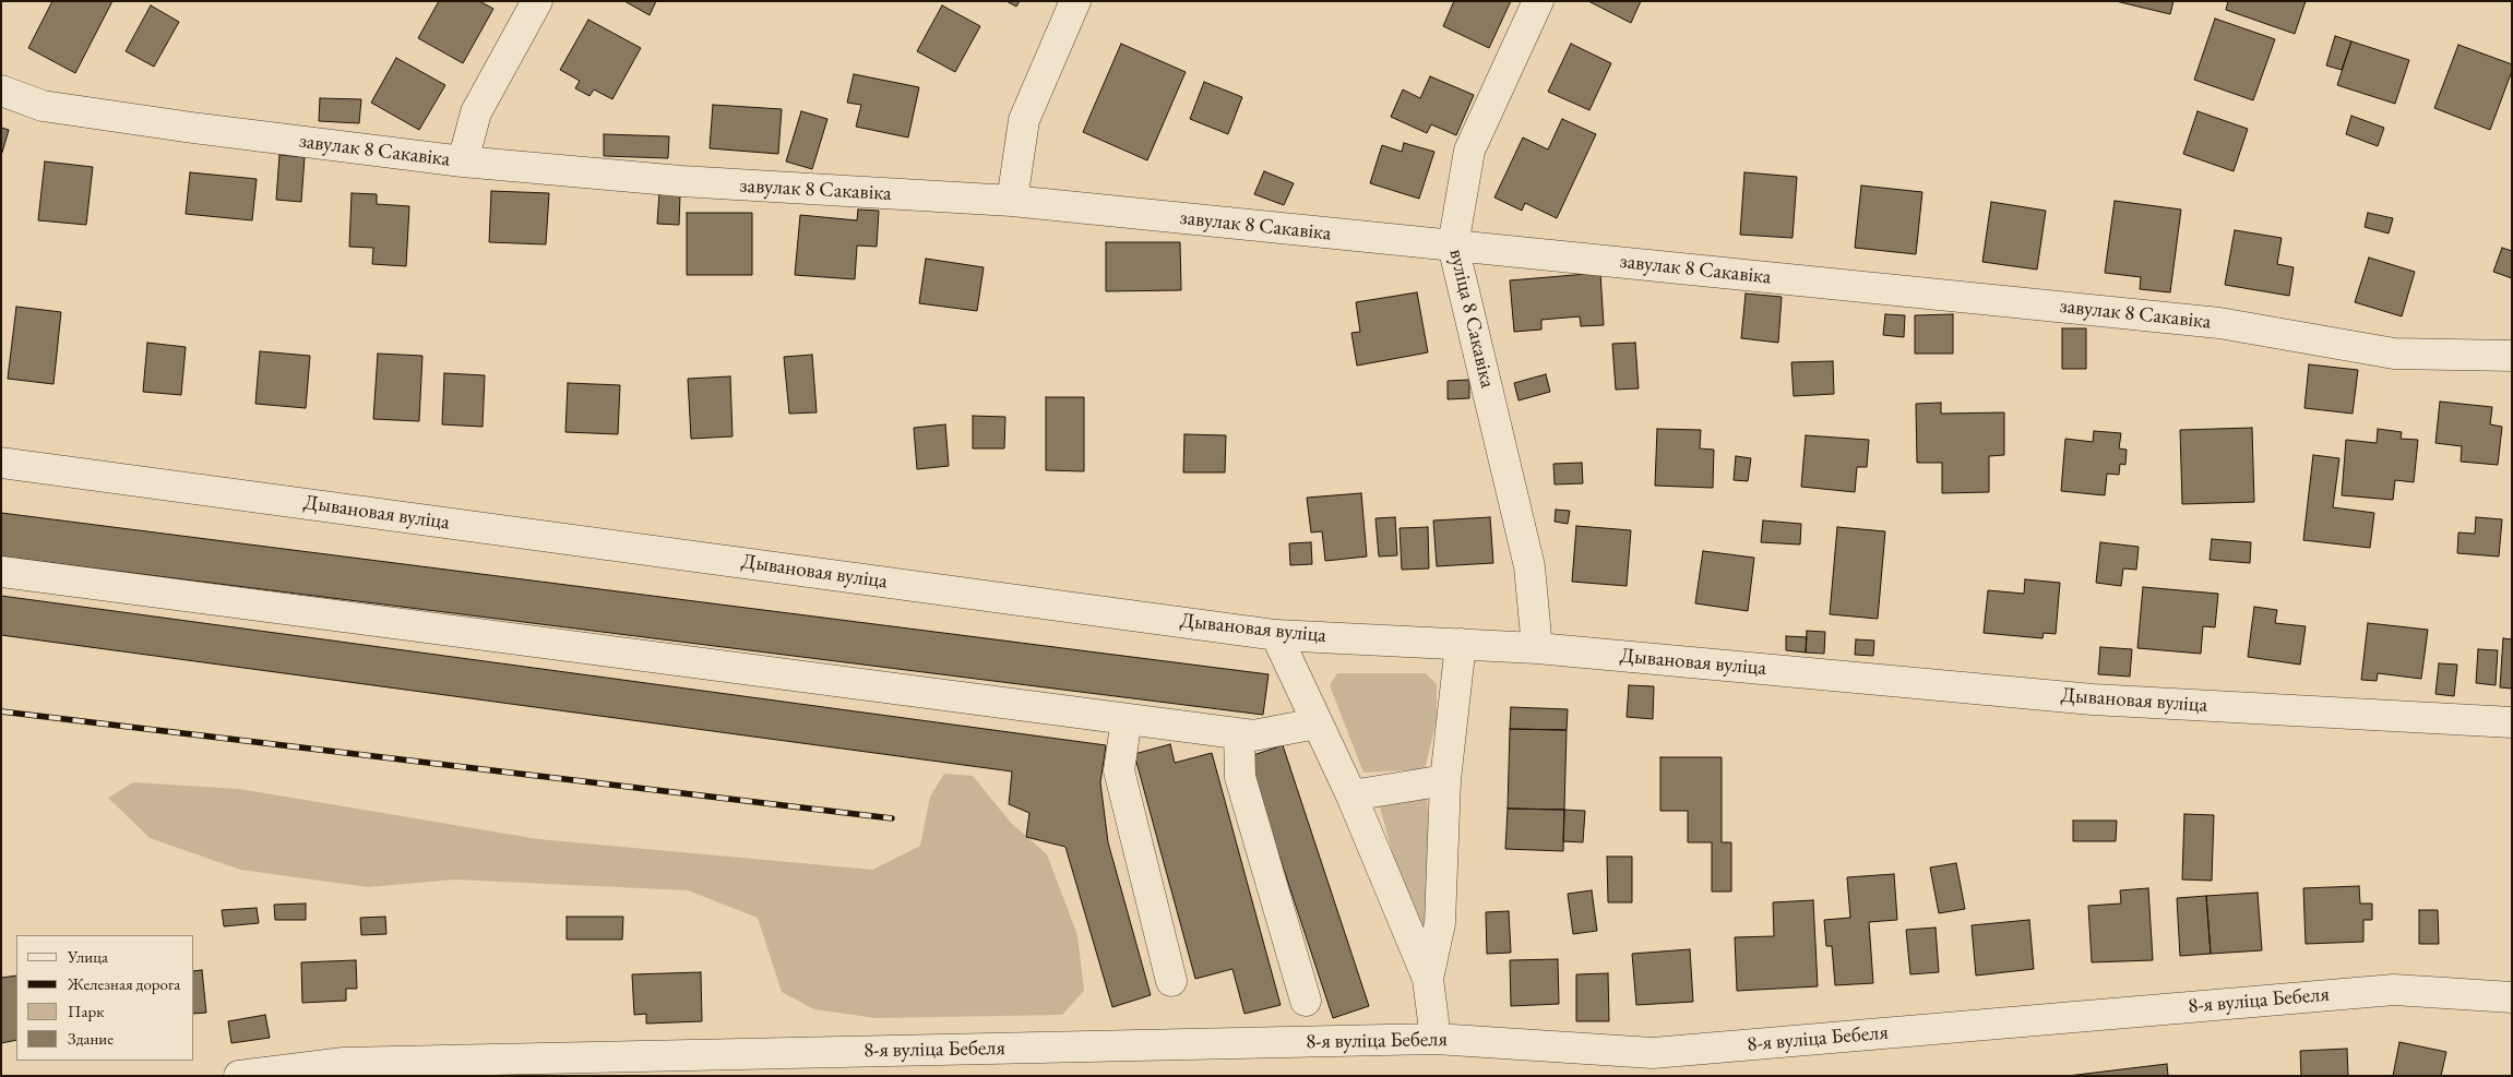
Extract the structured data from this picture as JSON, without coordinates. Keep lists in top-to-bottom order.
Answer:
{
  "streets": {
    "street": [
      "завулак 8 Сакавіка",
      "вуліца 8 Сакавіка",
      "Дывановая вуліца",
      "8-я вуліца Бебеля"
    ]
  },
  "crossings": [
    ["завулак 8 Сакавіка", "вуліца 8 Сакавіка"],
    ["вуліца 8 Сакавіка", "Дывановая вуліца"]
  ],
  "legend": [
    "Улица",
    "Железная дорога",
    "Парк",
    "Здание"
  ]
}
